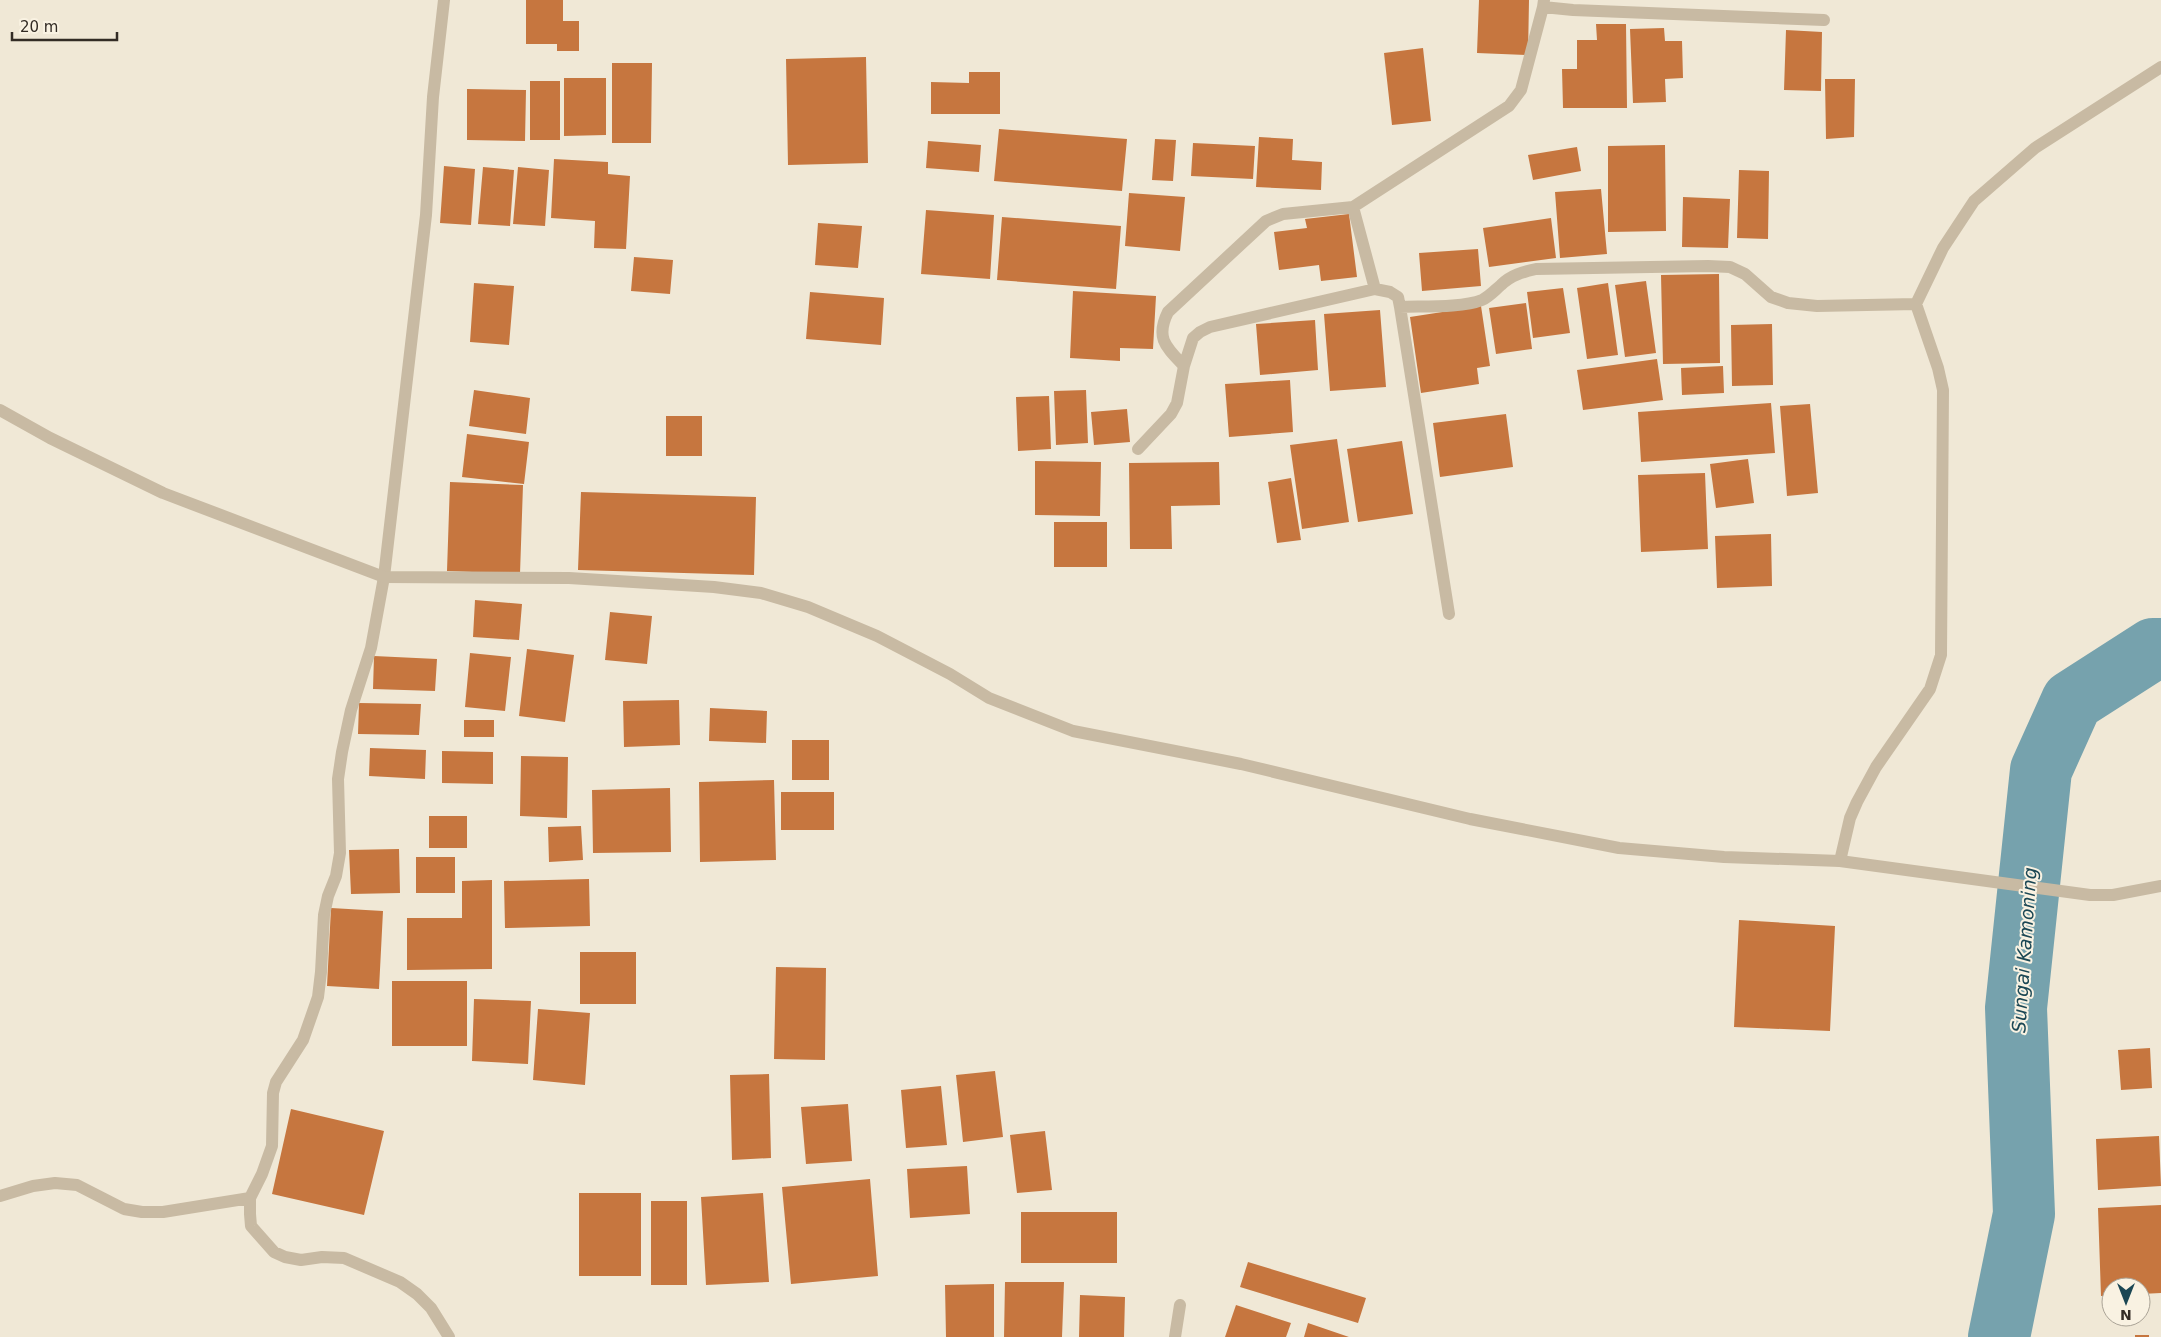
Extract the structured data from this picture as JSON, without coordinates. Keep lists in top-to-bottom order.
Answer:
{
  "water": ["Sungai Kamoning"],
  "scale_bar": "20 m",
  "north": "bottom"
}
